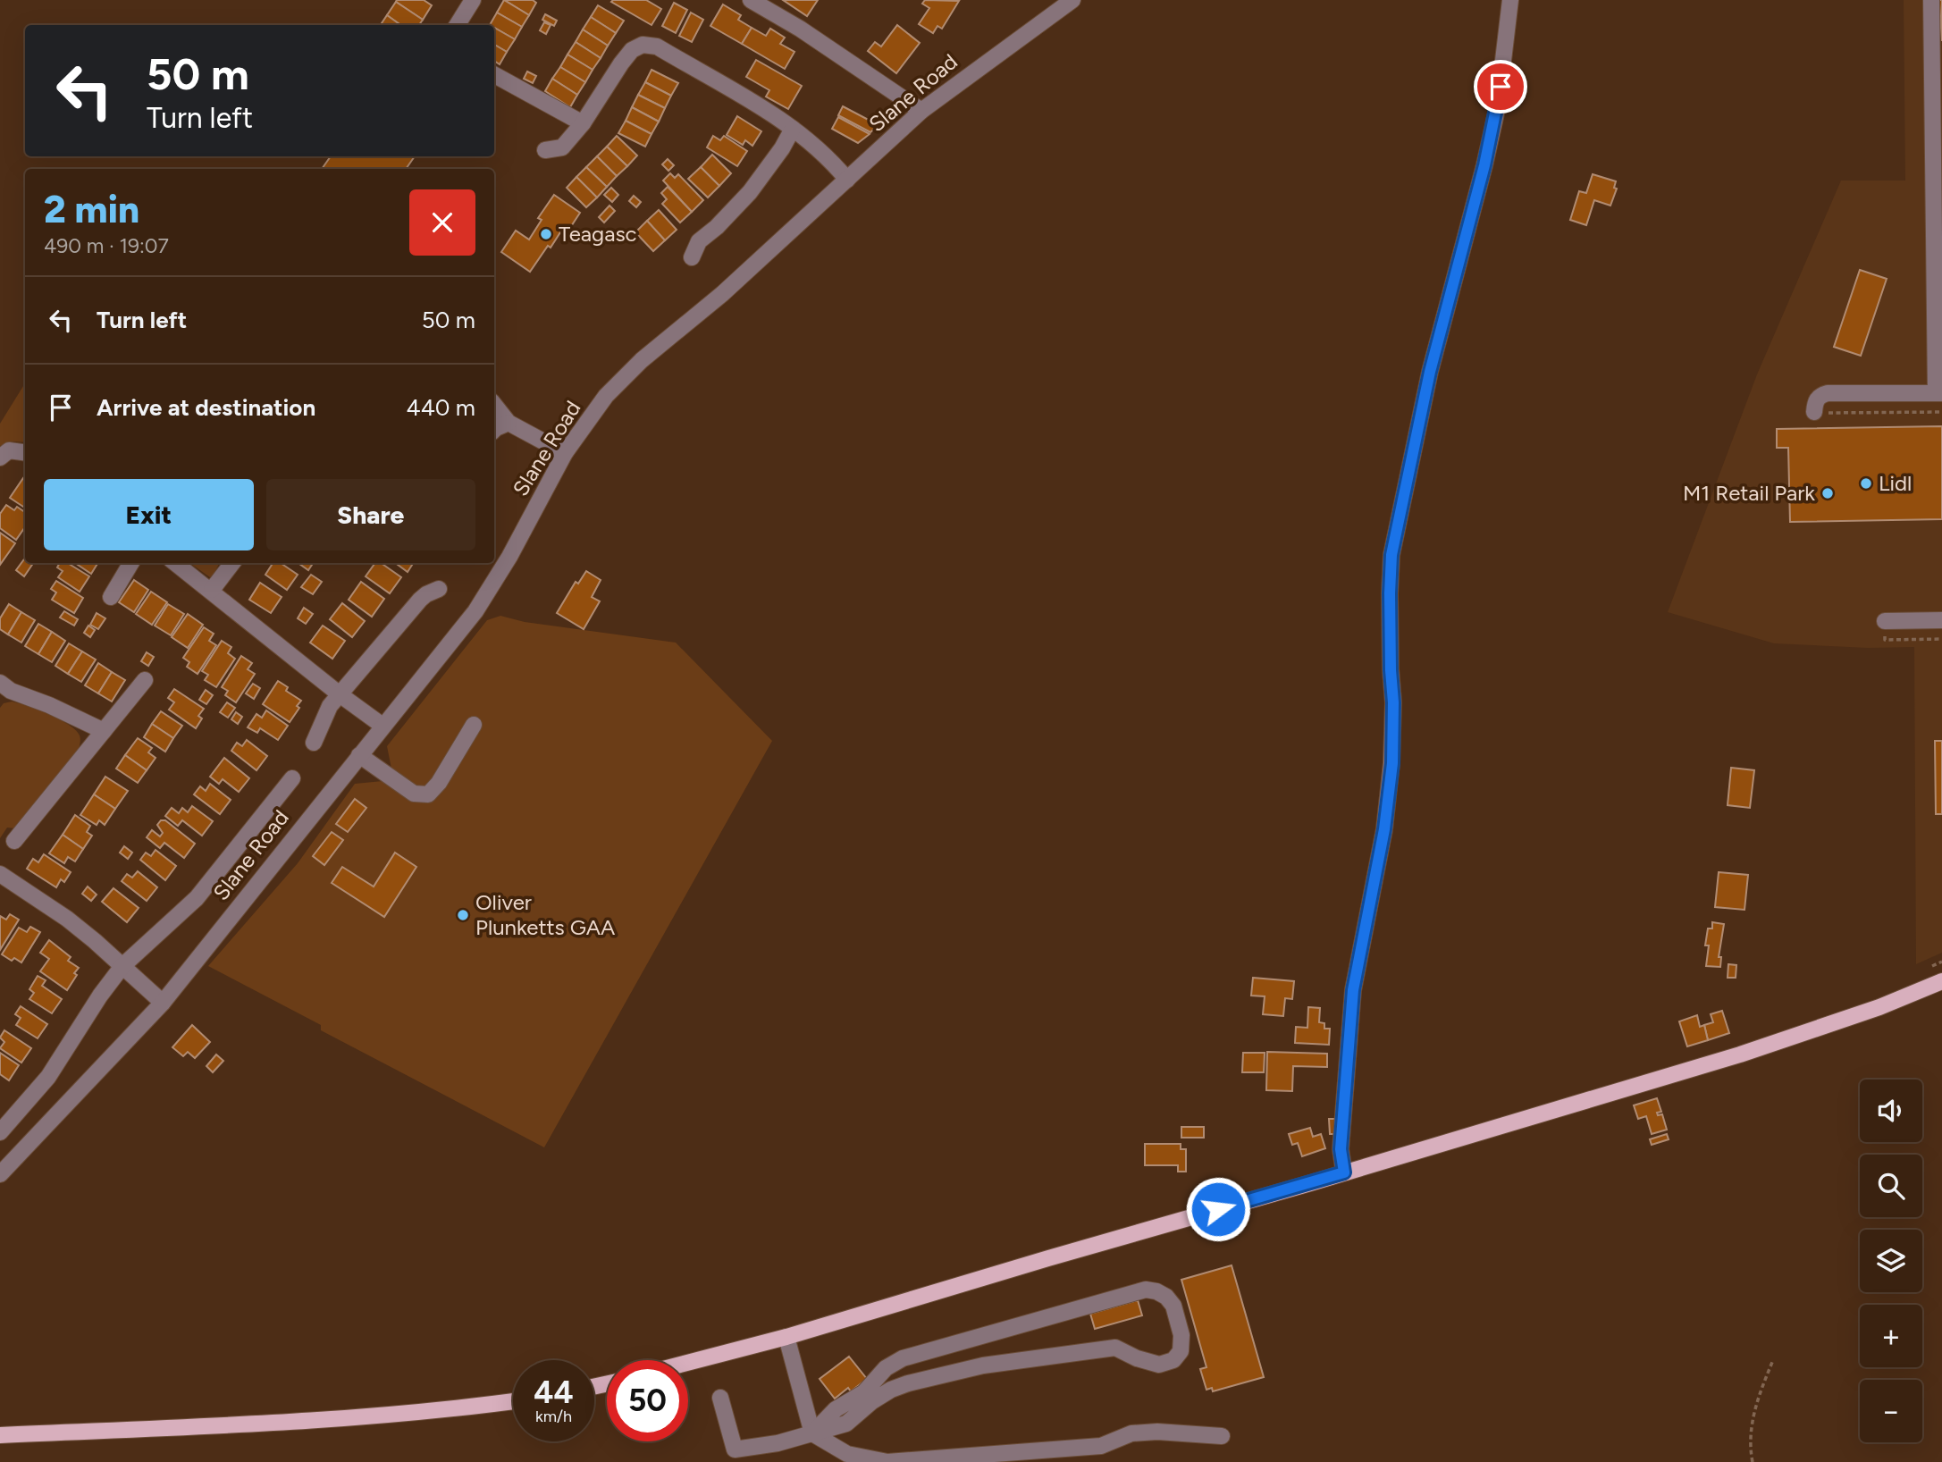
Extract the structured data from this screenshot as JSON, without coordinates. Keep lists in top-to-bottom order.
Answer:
{
  "streets": {
    "street": ["Slane Road"]
  },
  "places": [
    "Teagasc",
    "Lidl",
    "M1 Retail Park",
    "Oliver Plunketts GAA"
  ],
  "page": {
    "turn": ["50 m", "Turn left"],
    "heading": ["2 min", "490 m · 19:07"],
    "list": [
      {
        "name": "Turn left",
        "value": "50 m"
      },
      {
        "name": "Arrive at destination",
        "value": "440 m"
      }
    ],
    "buttons": ["Exit", "Share"],
    "map_buttons": ["+", "−"],
    "speed": "44 km/h",
    "limit": "50"
  }
}
